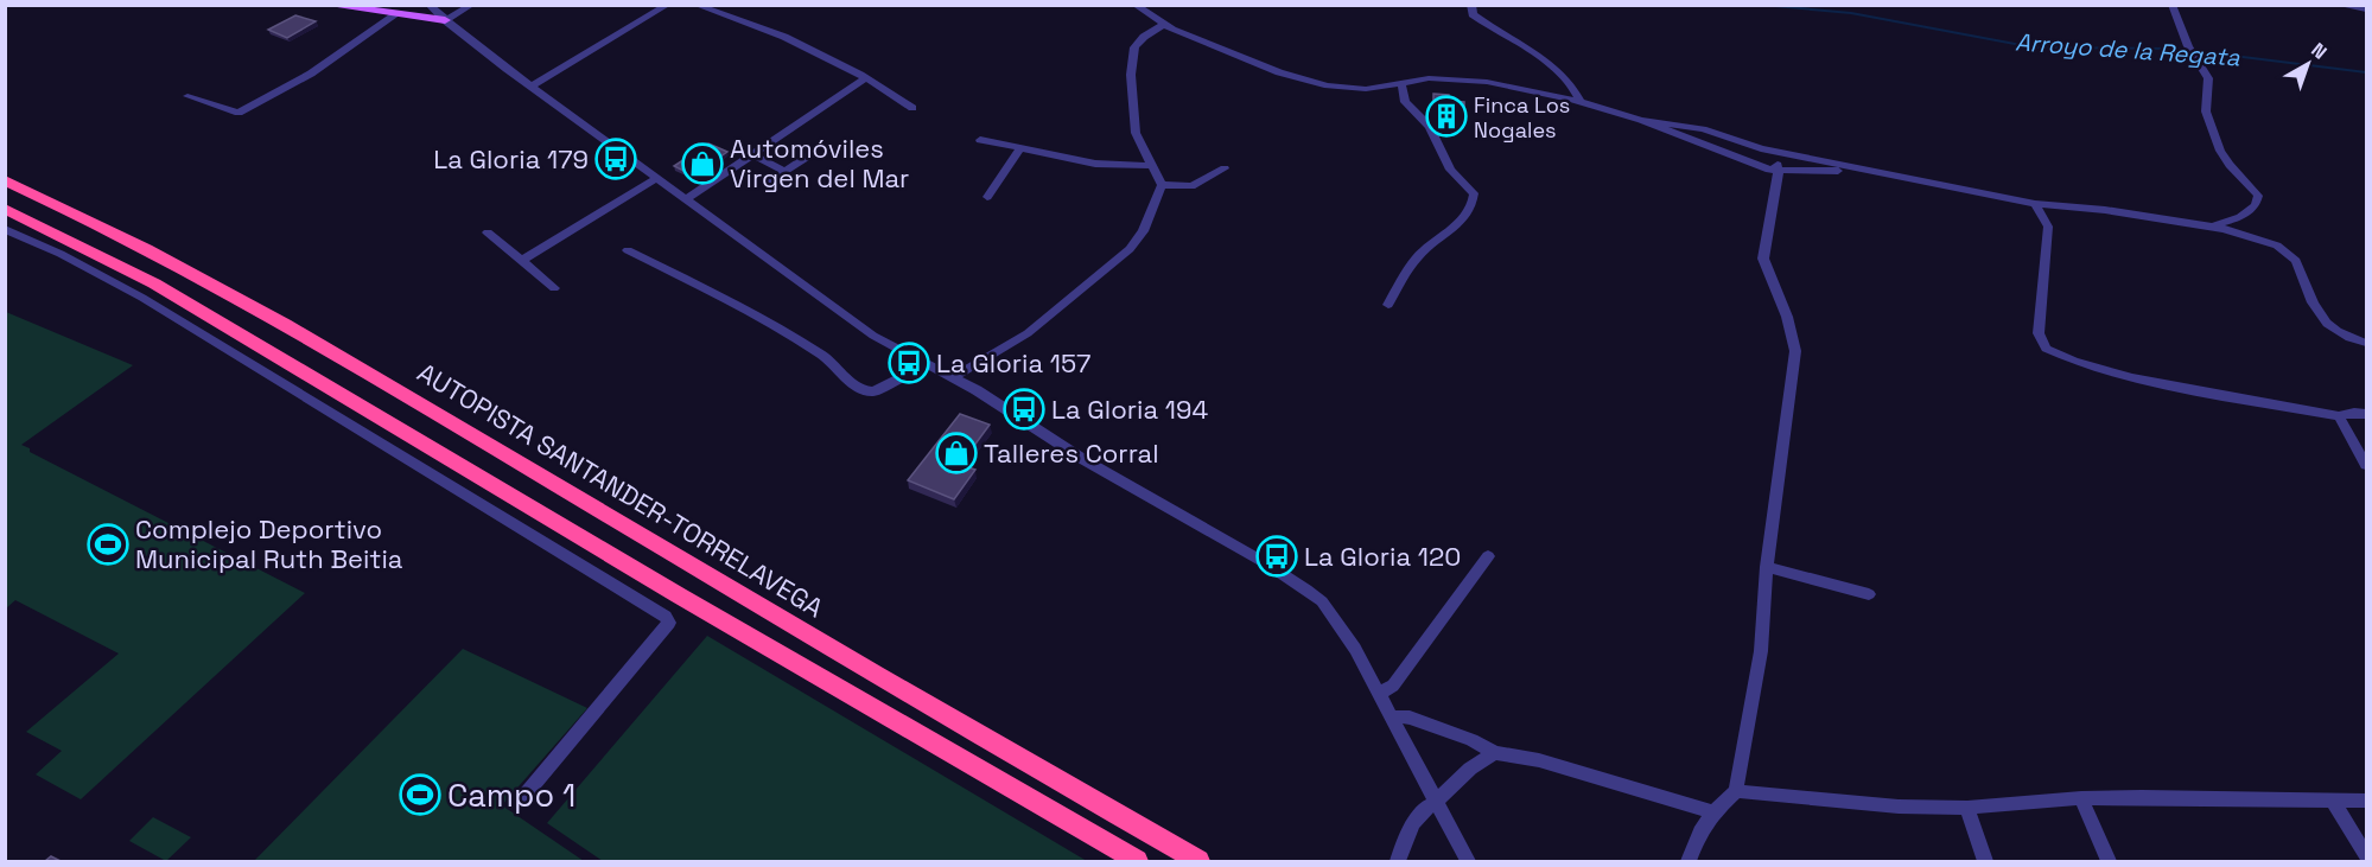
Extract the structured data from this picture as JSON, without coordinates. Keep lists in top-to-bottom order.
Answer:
{
  "streets": {
    "highway": ["AUTOPISTA SANTANDER-TORRELAVEGA"]
  },
  "water": ["Arroyo de la Regata"],
  "places": {
    "building": ["Finca Los Nogales"],
    "bus stop": [
      "La Gloria 179",
      "La Gloria 157",
      "La Gloria 194",
      "La Gloria 120"
    ],
    "shop": ["Automóviles Virgen del Mar", "Talleres Corral"],
    "sports": ["Complejo Deportivo Municipal Ruth Beitia", "Campo 1"]
  },
  "north": "top right"
}
